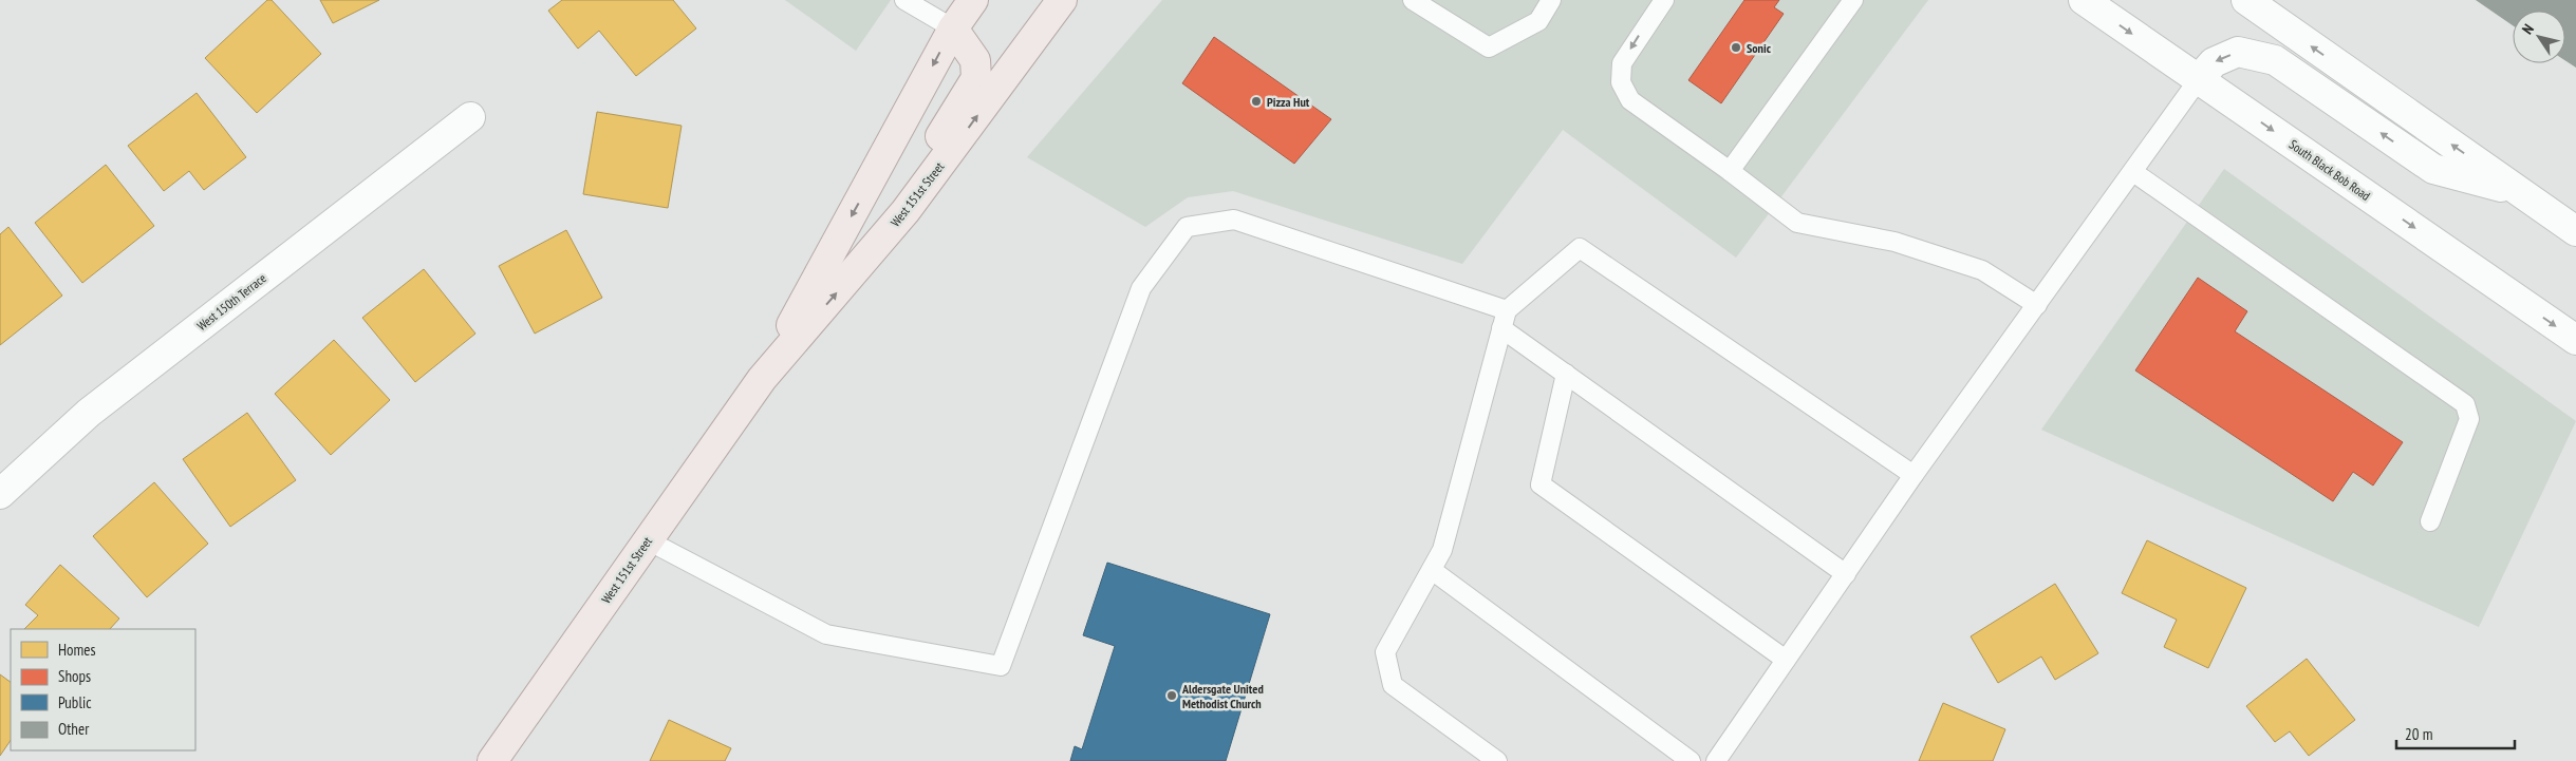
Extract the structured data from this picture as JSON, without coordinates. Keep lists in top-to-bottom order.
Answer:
{
  "streets": {
    "main road": ["South Black Bob Road", "West 151st Street", "West 150th Terrace"]
  },
  "places": ["Sonic", "Pizza Hut", "Aldersgate United Methodist Church"],
  "legend": [
    "Homes",
    "Shops",
    "Public",
    "Other"
  ],
  "scale_bar": "20 m",
  "north": "top left"
}
